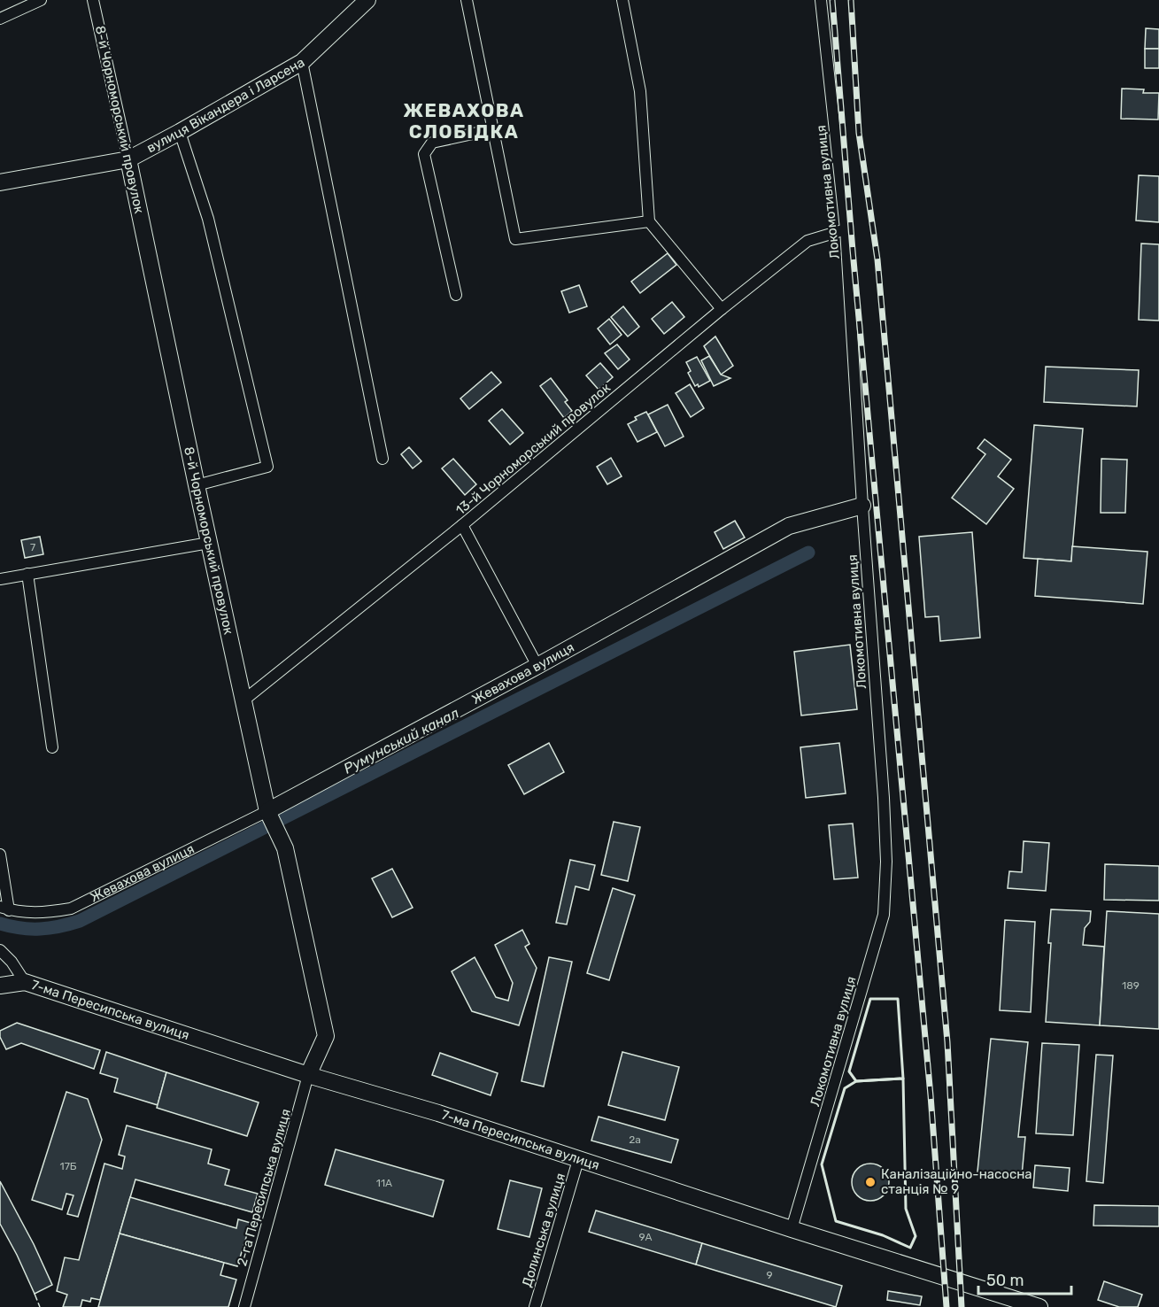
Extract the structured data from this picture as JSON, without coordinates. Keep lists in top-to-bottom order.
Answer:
{
  "streets": {
    "street": [
      "вулиця Вікандера і Ларсена",
      "8-й Чорноморський провулок",
      "Локомотивна вулиця",
      "13-й Чорноморський провулок",
      "Жевахова вулиця",
      "7-ма Пересипська вулиця",
      "2-га Пересипська вулиця",
      "Долинська вулиця"
    ]
  },
  "crossings": [
    ["вулиця Вікандера і Ларсена", "8-й Чорноморський провулок"],
    ["8-й Чорноморський провулок", "13-й Чорноморський провулок"],
    ["8-й Чорноморський провулок", "Жевахова вулиця"],
    ["8-й Чорноморський провулок", "7-ма Пересипська вулиця"],
    ["8-й Чорноморський провулок", "2-га Пересипська вулиця"],
    ["Локомотивна вулиця", "13-й Чорноморський провулок"],
    ["Локомотивна вулиця", "Жевахова вулиця"],
    ["Локомотивна вулиця", "7-ма Пересипська вулиця"],
    ["7-ма Пересипська вулиця", "2-га Пересипська вулиця"],
    ["7-ма Пересипська вулиця", "Долинська вулиця"]
  ],
  "districts": ["ЖЕВАХОВА СЛОБІДКА"],
  "water": ["Румунський канал"],
  "places": ["Каналізаційно-насосна станція № 9"],
  "house_numbers": [
    "7",
    "189",
    "2а",
    "17Б",
    "11А",
    "9А",
    "9"
  ],
  "scale_bar": "50 m"
}
